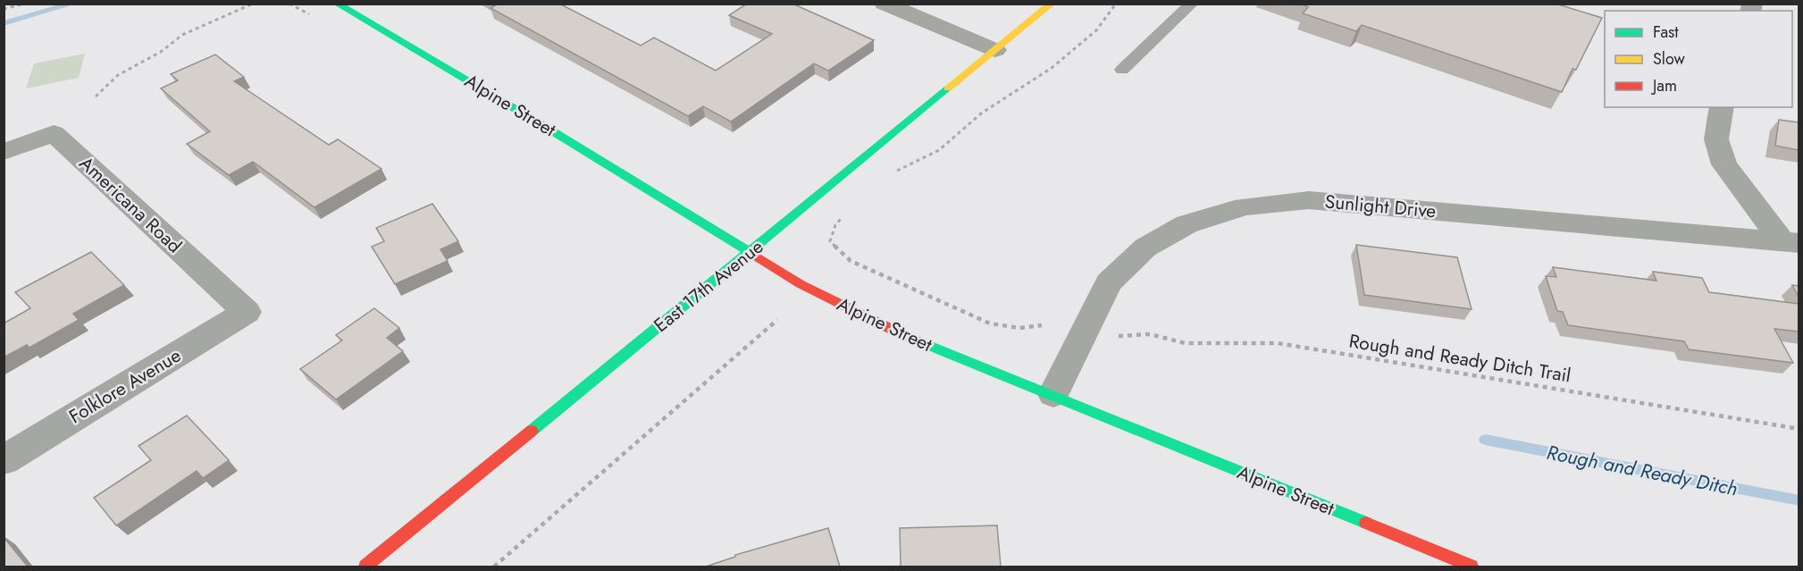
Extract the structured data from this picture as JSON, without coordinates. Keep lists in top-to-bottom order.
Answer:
{
  "streets": {
    "street": [
      "Alpine Street",
      "Americana Road",
      "Sunlight Drive",
      "East 17th Avenue",
      "Folklore Avenue"
    ],
    "path": ["Rough and Ready Ditch Trail"]
  },
  "crossings": [
    ["Alpine Street", "Sunlight Drive"],
    ["Alpine Street", "East 17th Avenue"],
    ["Americana Road", "Folklore Avenue"]
  ],
  "water": ["Rough and Ready Ditch"],
  "legend": ["Fast", "Slow", "Jam"]
}
